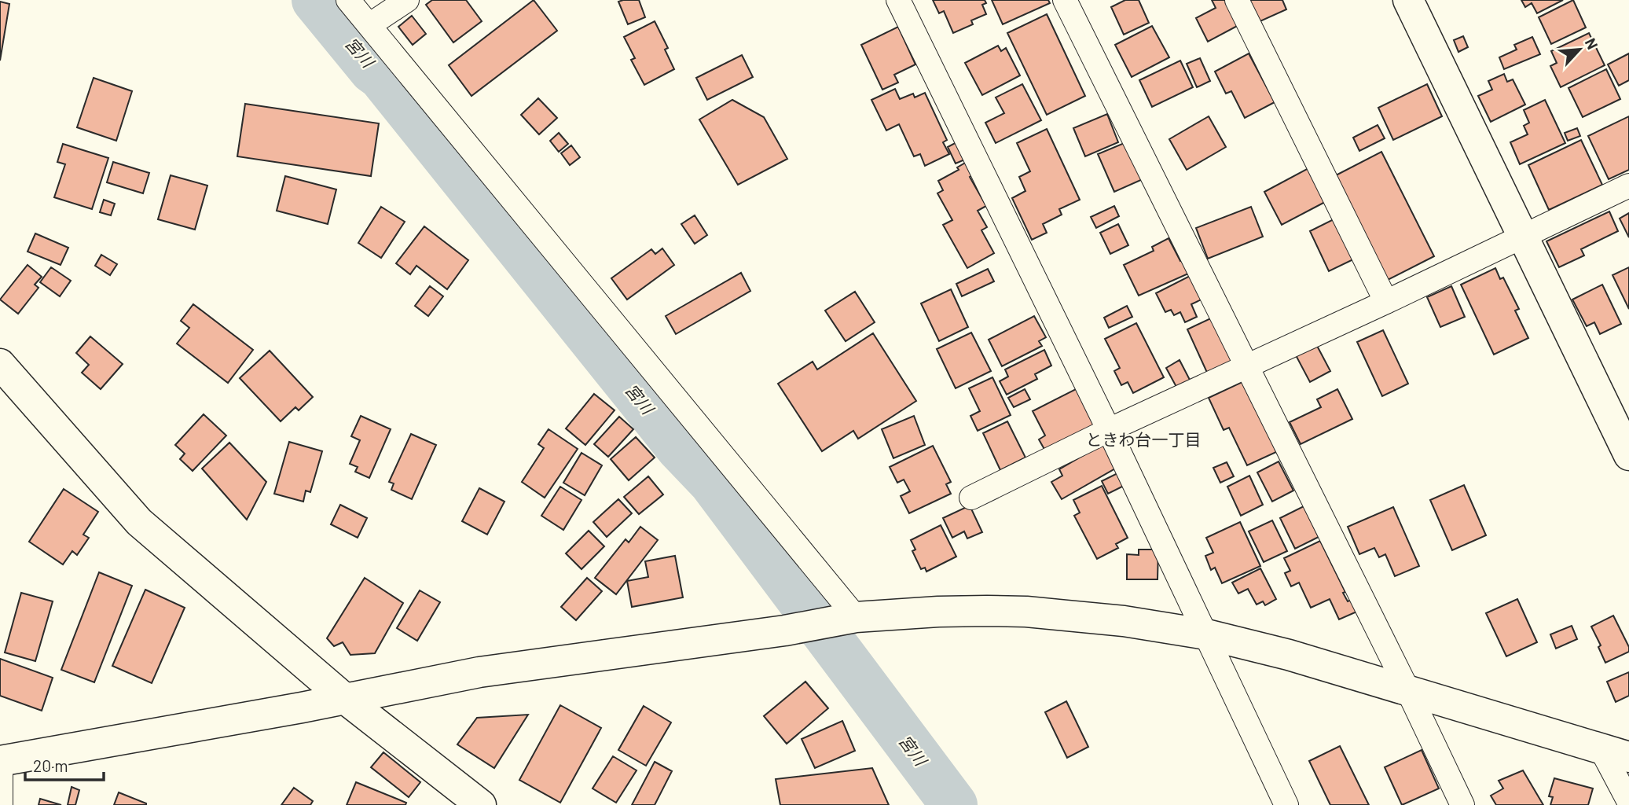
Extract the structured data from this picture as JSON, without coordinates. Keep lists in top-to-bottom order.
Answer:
{
  "districts": ["ときわ台一丁目"],
  "water": ["宮川"],
  "scale_bar": "20 m",
  "north": "top right"
}
